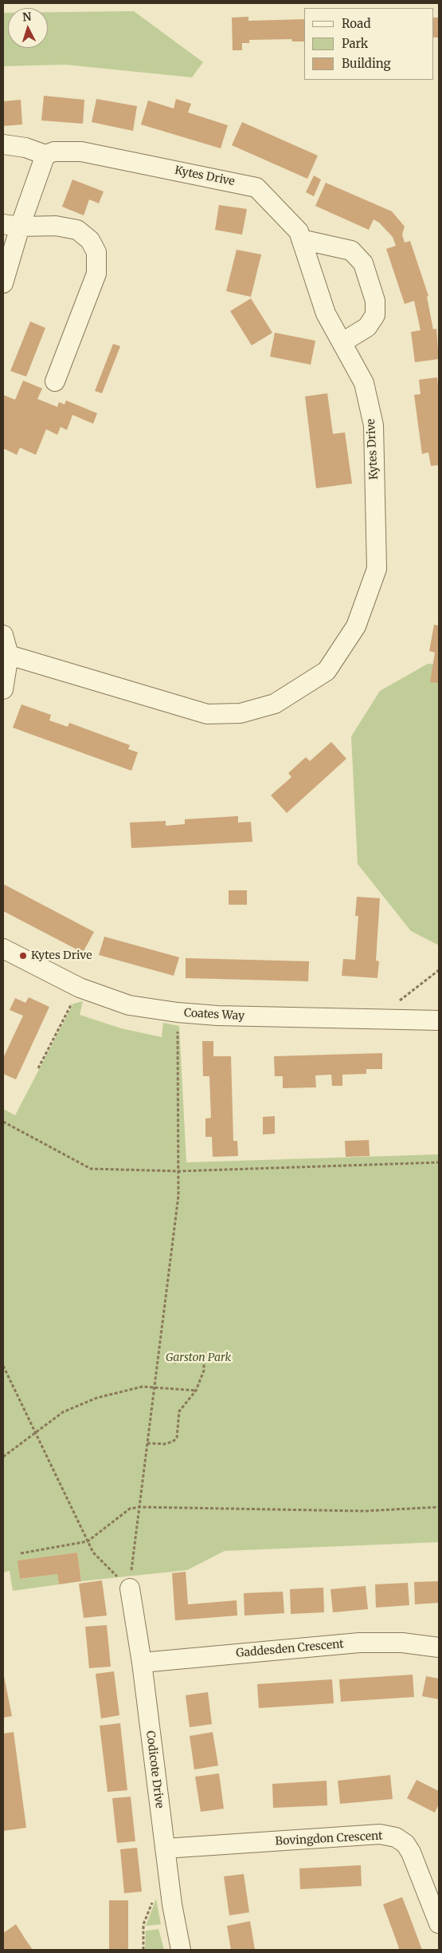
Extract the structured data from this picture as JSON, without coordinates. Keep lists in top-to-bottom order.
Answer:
{
  "streets": {
    "street": [
      "Kytes Drive",
      "Coates Way",
      "Gaddesden Crescent",
      "Codicote Drive",
      "Bovingdon Crescent"
    ]
  },
  "crossings": [
    ["Gaddesden Crescent", "Codicote Drive"],
    ["Codicote Drive", "Bovingdon Crescent"]
  ],
  "parks": ["Garston Park"],
  "places": ["Kytes Drive"],
  "legend": ["Road", "Park", "Building"],
  "north": "top"
}
